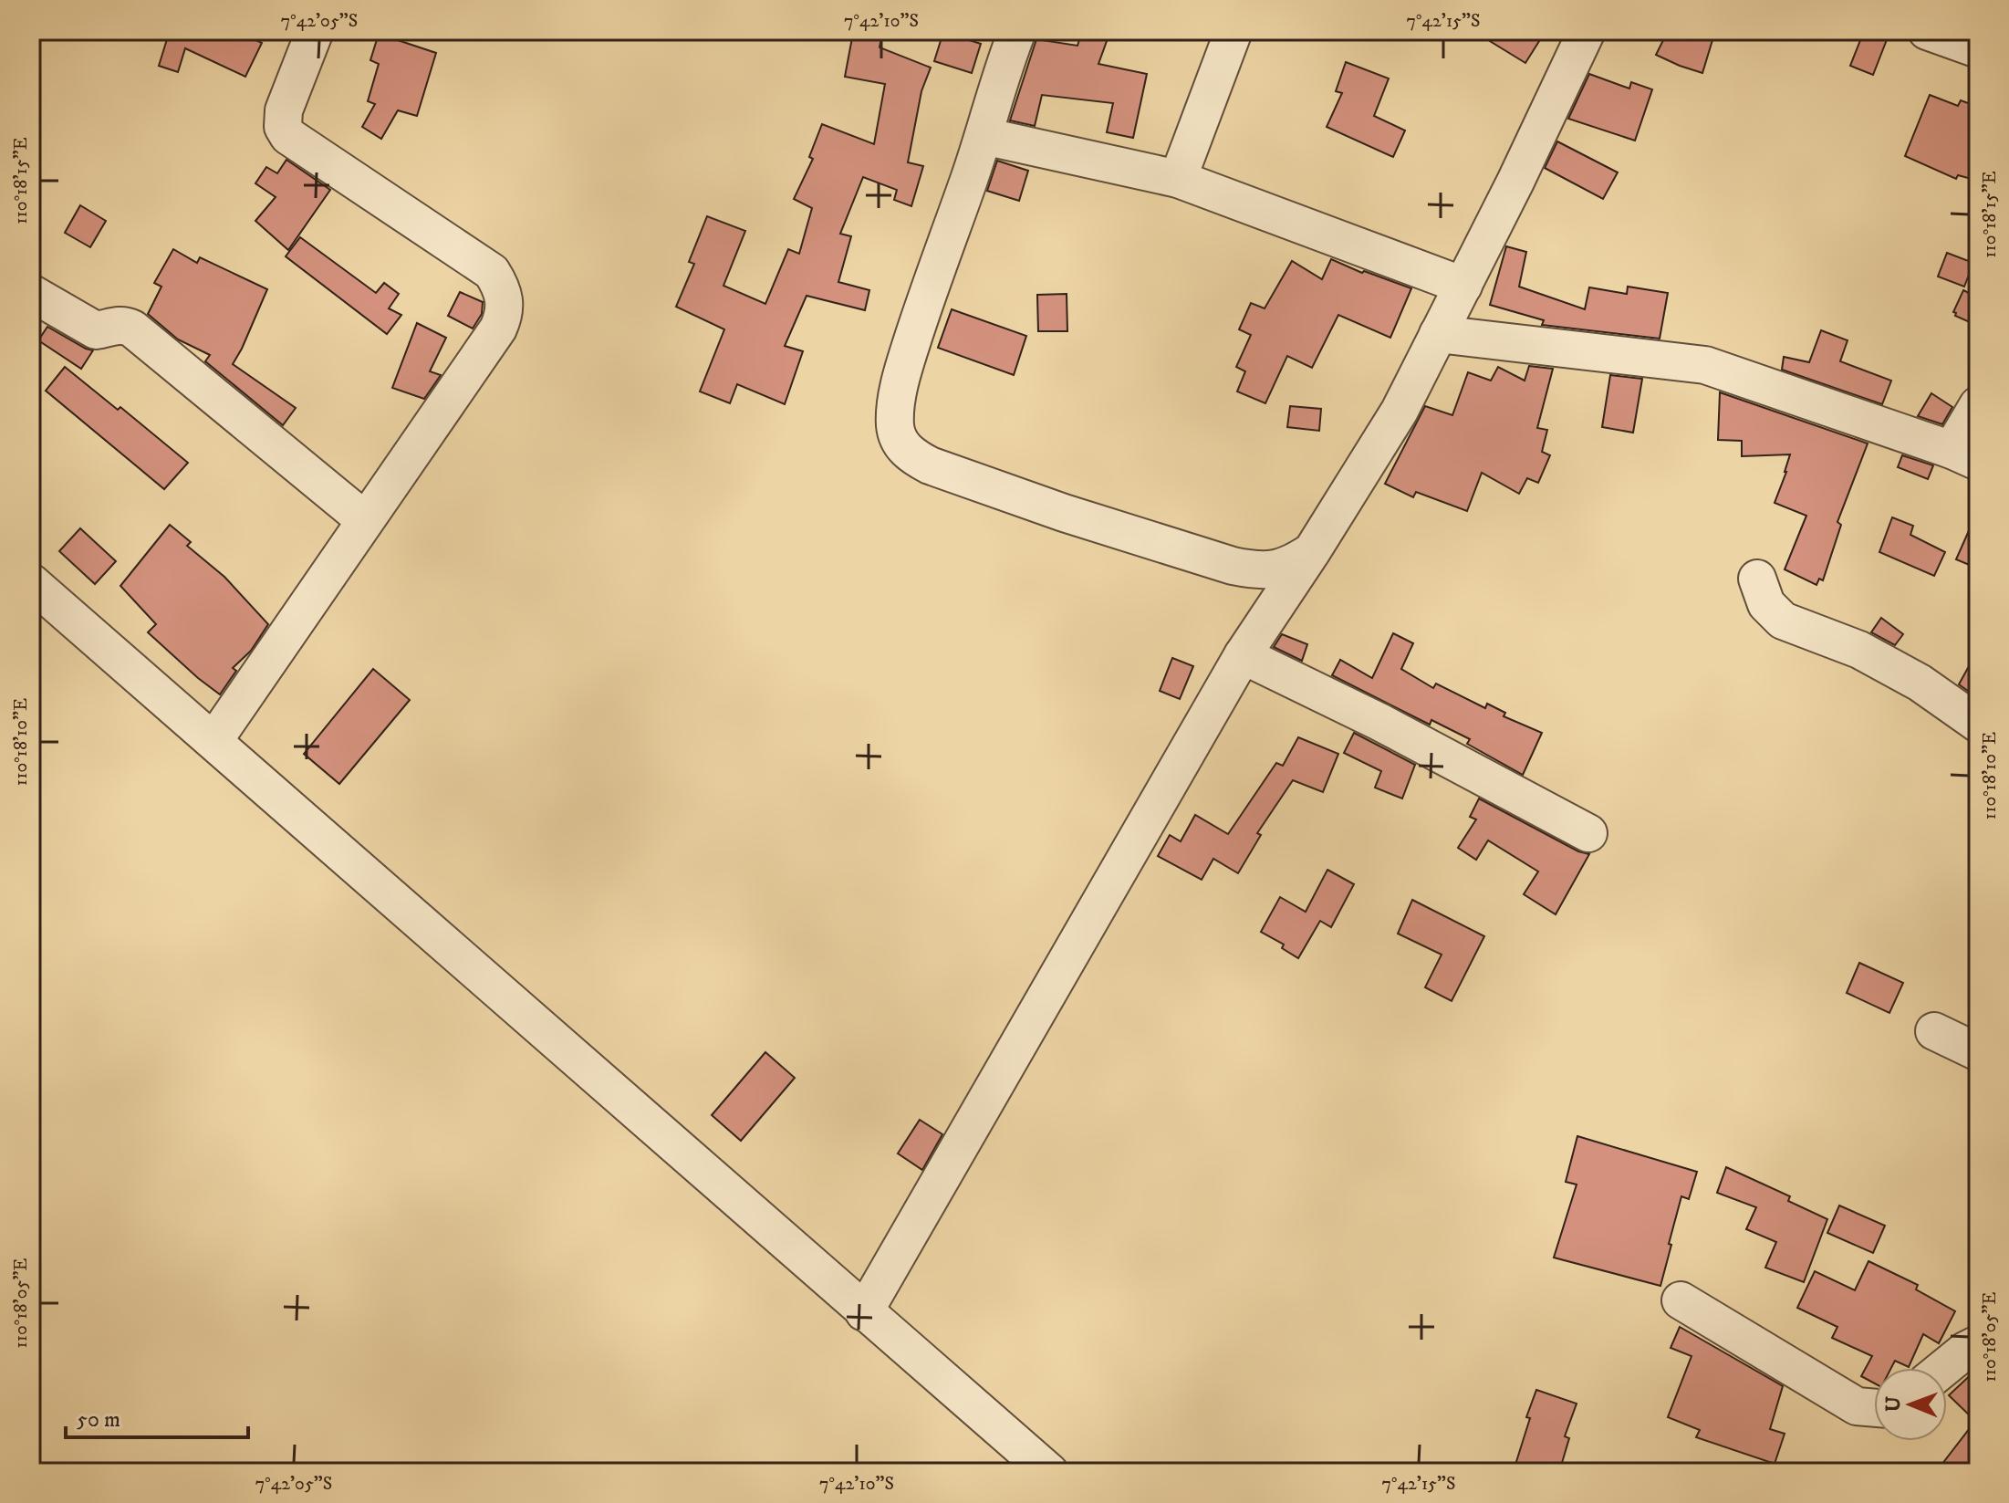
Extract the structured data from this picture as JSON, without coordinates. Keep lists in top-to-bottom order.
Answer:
{
  "scale_bar": "50 m",
  "north": "left",
  "coordinates": [
    "7°42'05\"S",
    "7°42'10\"S",
    "7°42'15\"S",
    "110°18'15\"E",
    "110°18'10\"E",
    "110°18'05\"E"
  ]
}
